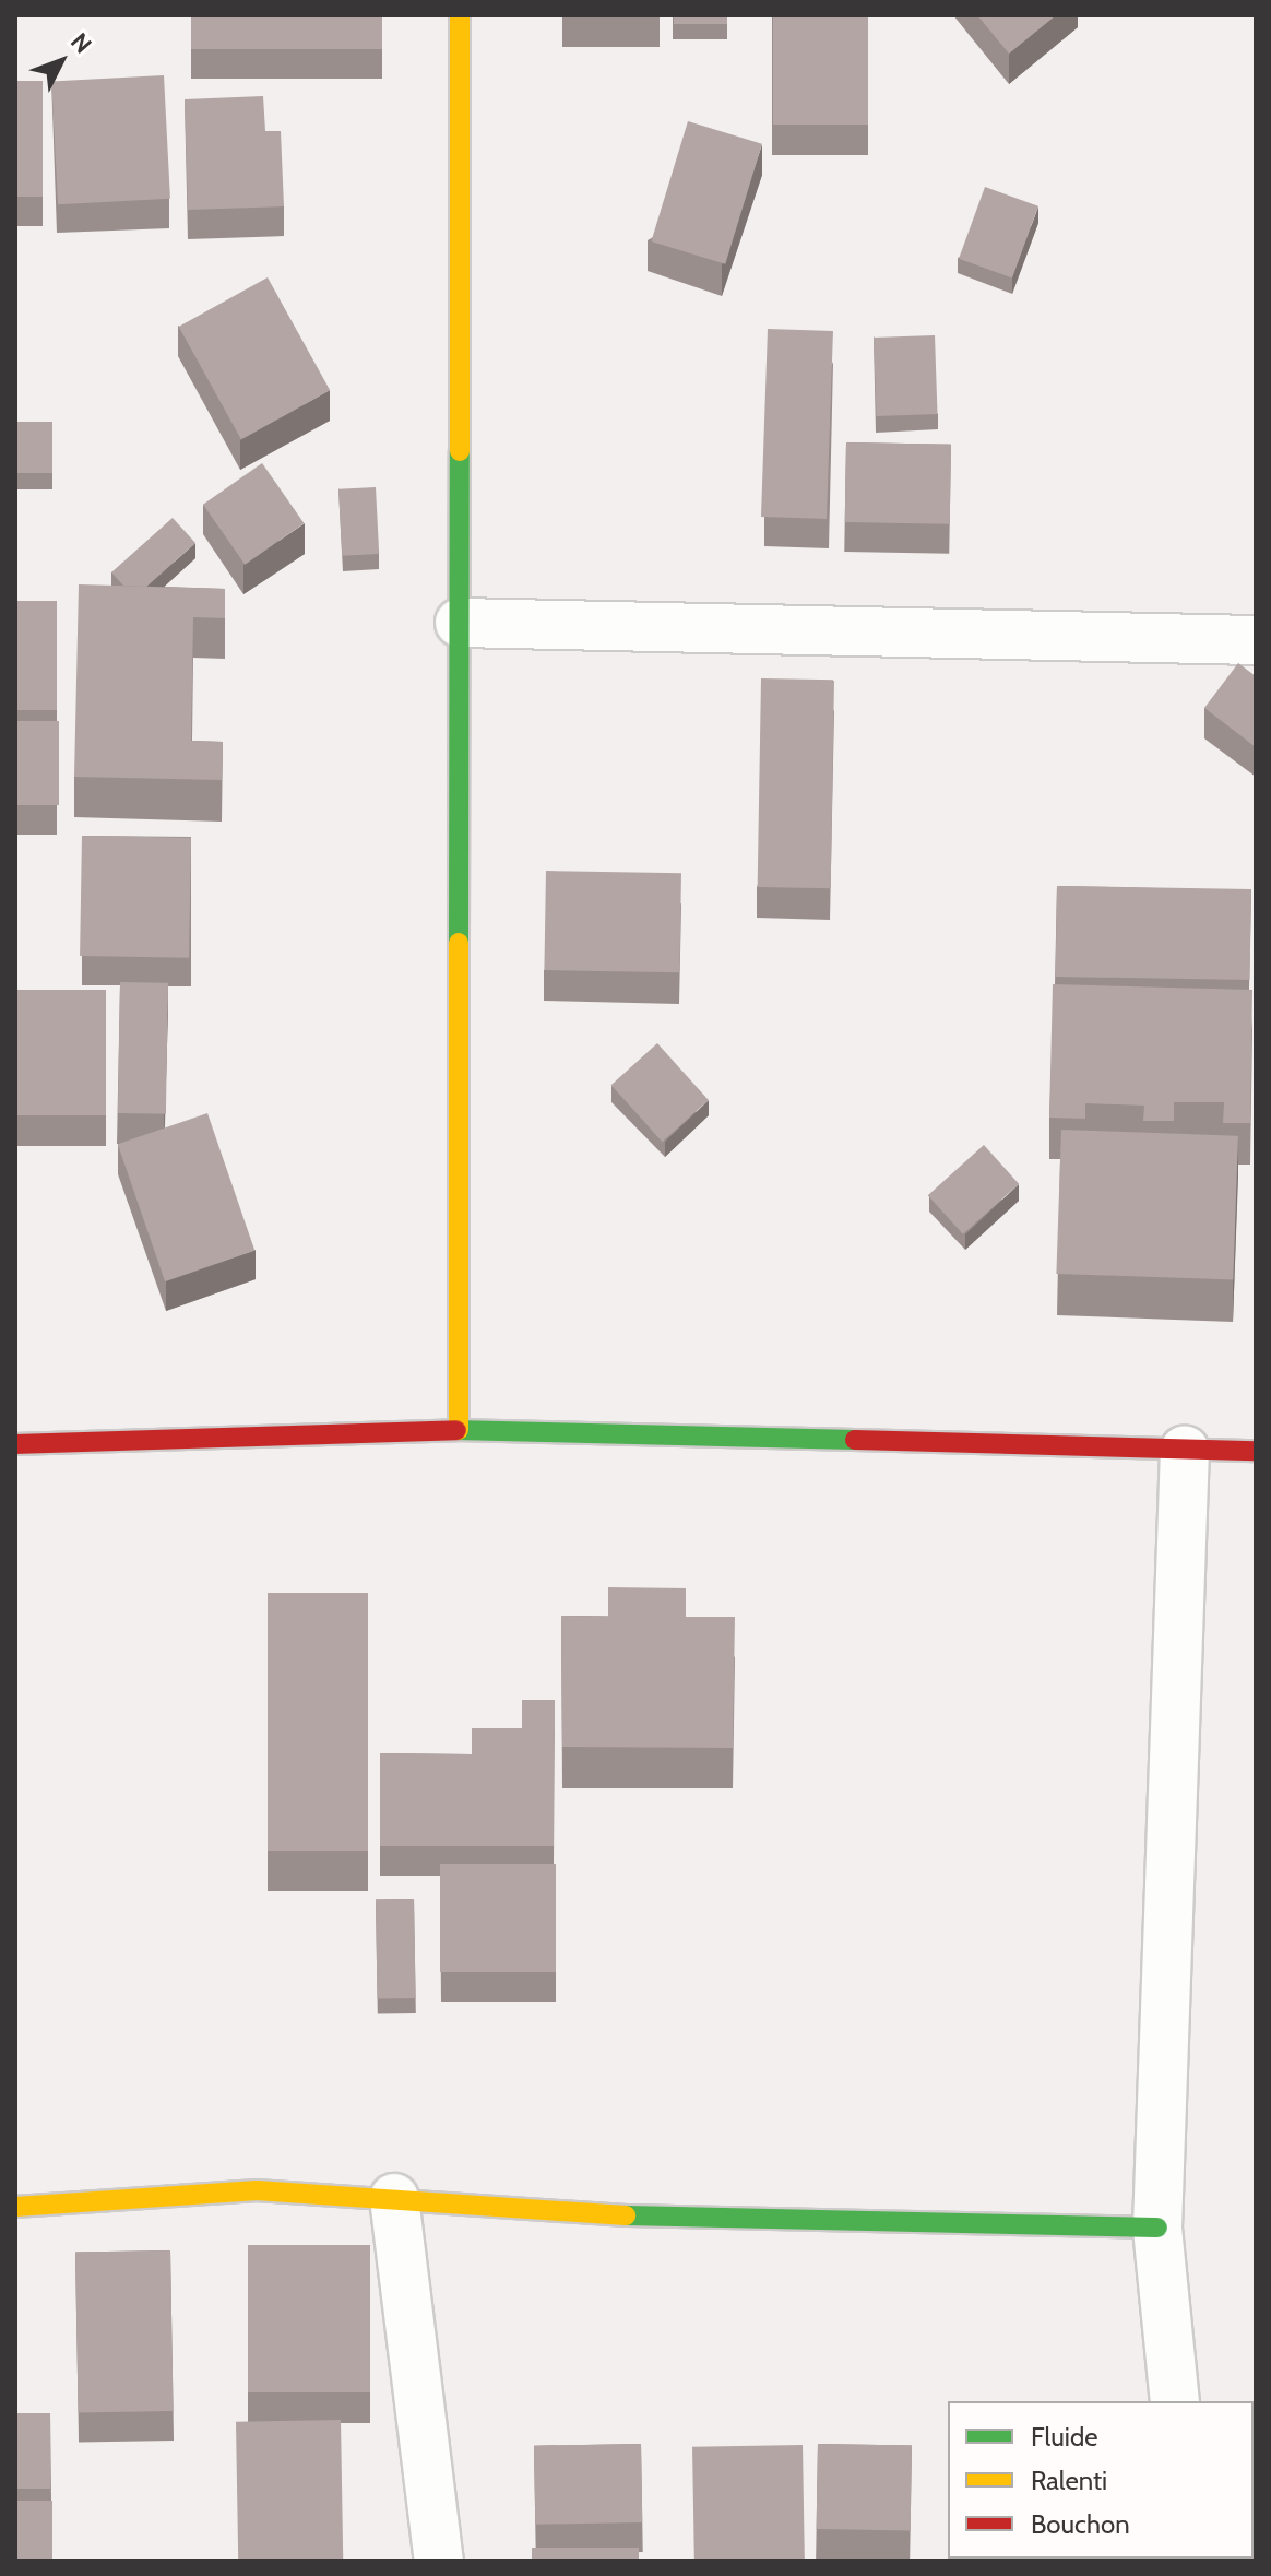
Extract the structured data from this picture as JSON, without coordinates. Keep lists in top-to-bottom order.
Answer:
{
  "legend": ["Fluide", "Ralenti", "Bouchon"],
  "north": "top right"
}
